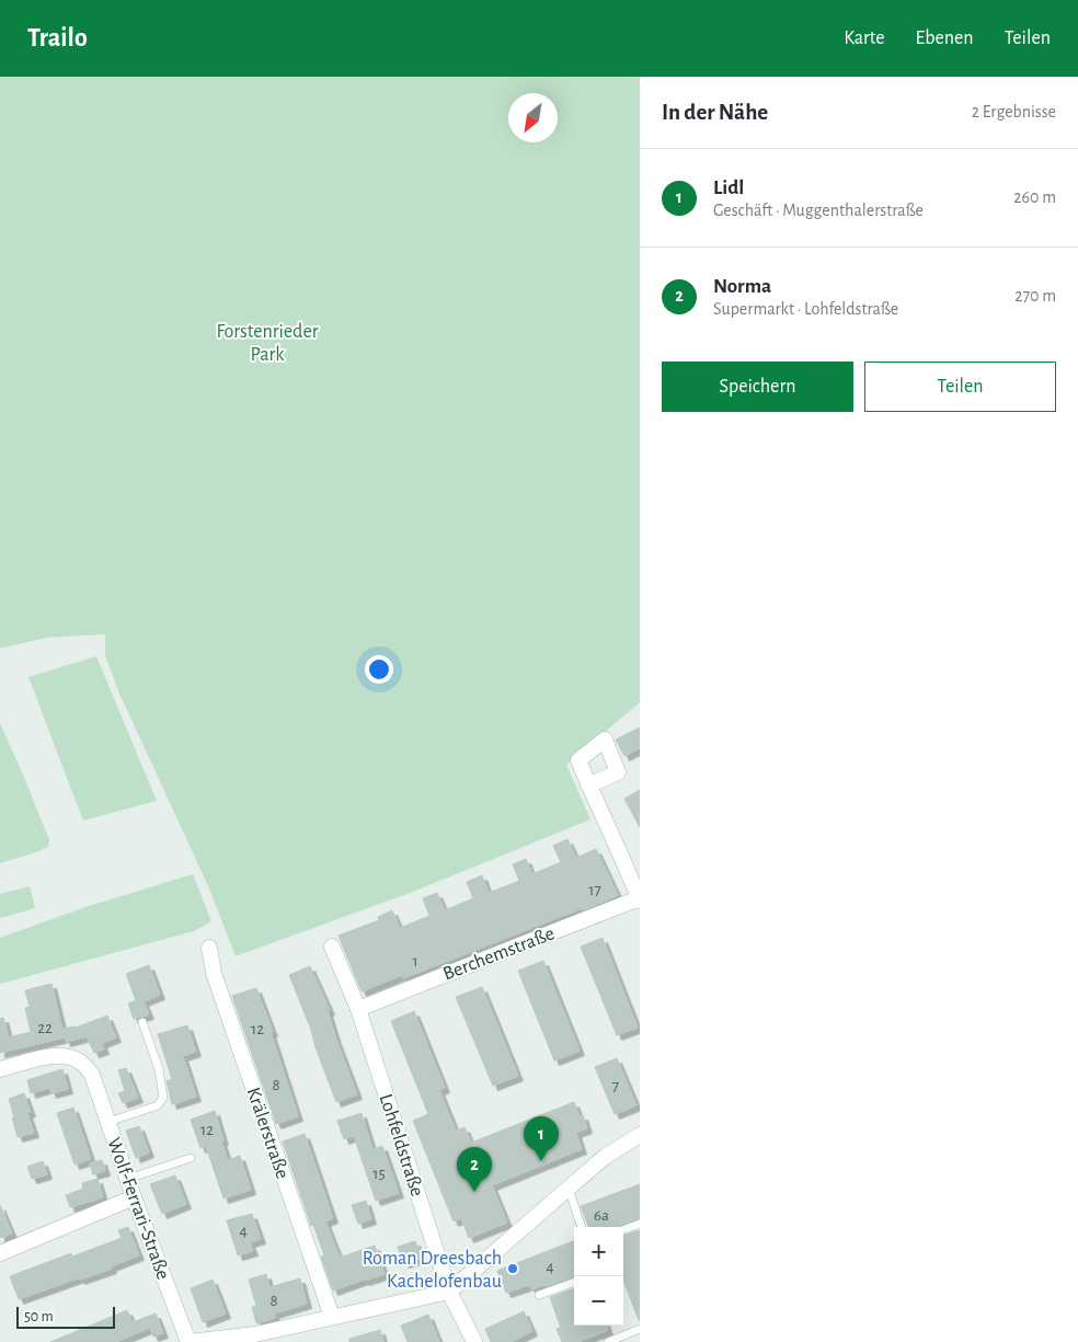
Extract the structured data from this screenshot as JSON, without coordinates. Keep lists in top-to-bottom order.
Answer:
{
  "streets": {
    "street": [
      "Berchemstraße",
      "Krälerstraße",
      "Lohfeldstraße",
      "Wolf-Ferrari-Straße"
    ]
  },
  "crossings": [
    ["Berchemstraße", "Lohfeldstraße"]
  ],
  "parks": ["Forstenrieder Park"],
  "places": ["Roman Dreesbach Kachelofenbau"],
  "house_numbers": [
    "17",
    "1",
    "22",
    "12",
    "8",
    "7",
    "12",
    "15",
    "6a",
    "4",
    "4",
    "8"
  ],
  "scale_bar": "50 m",
  "north": "bottom left",
  "page": {
    "header": "Trailo",
    "nav": ["Karte", "Ebenen", "Teilen"],
    "heading": ["In der Nähe", "2 Ergebnisse"],
    "list": [
      {
        "mark": "1",
        "name": "Lidl",
        "note": "Geschäft · Muggenthalerstraße",
        "value": "260 m"
      },
      {
        "mark": "2",
        "name": "Norma",
        "note": "Supermarkt · Lohfeldstraße",
        "value": "270 m"
      }
    ],
    "buttons": ["Speichern", "Teilen"],
    "pins": ["1", "2"],
    "map_buttons": ["+", "−"],
    "scale": "50 m"
  }
}
